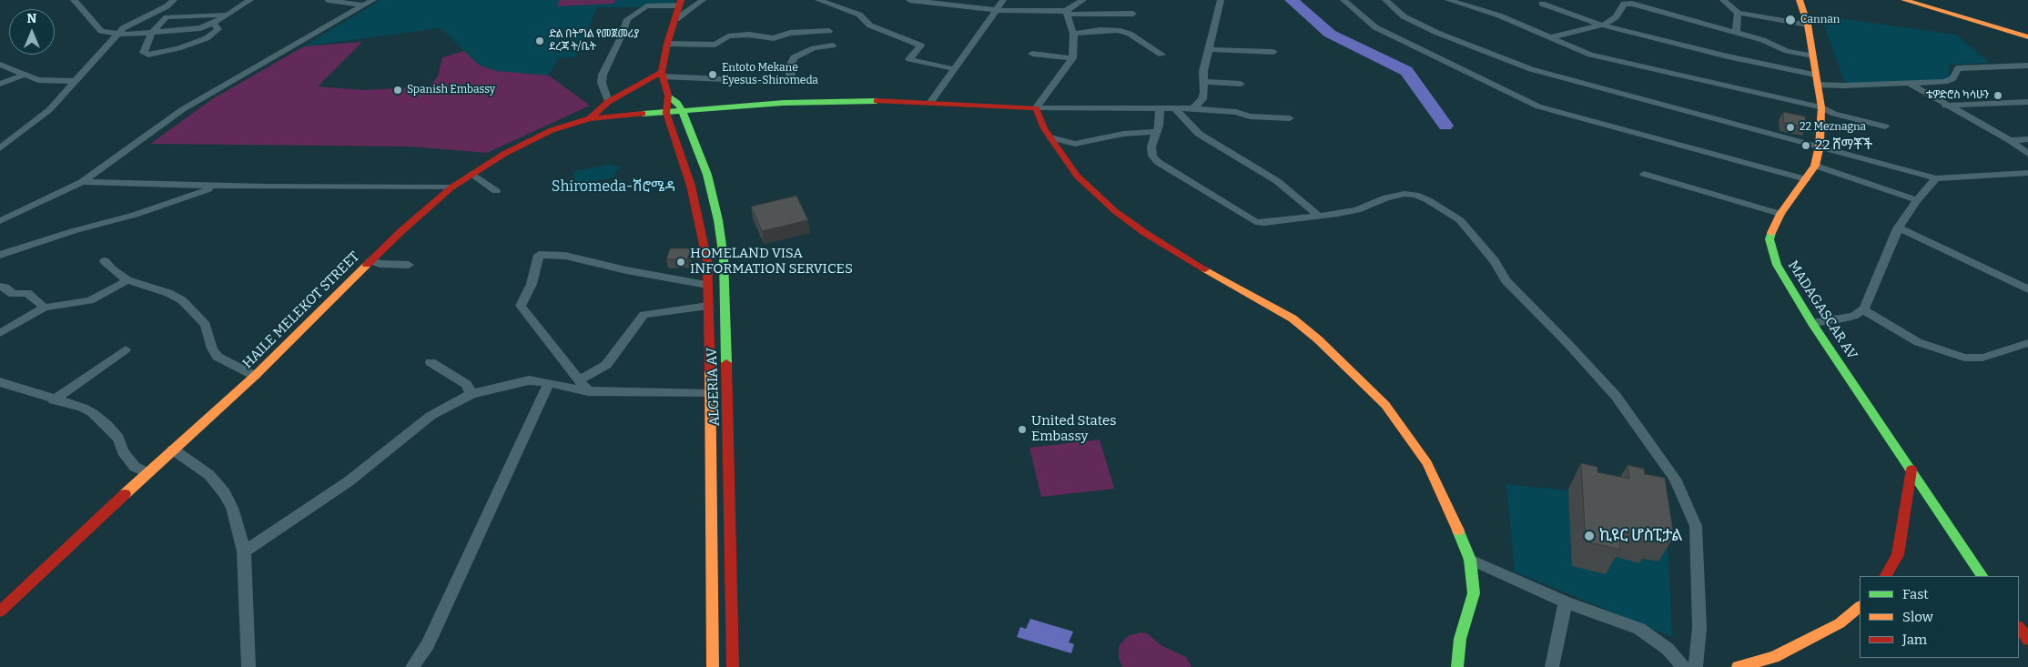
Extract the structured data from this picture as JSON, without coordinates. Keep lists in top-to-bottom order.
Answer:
{
  "streets": {
    "main road": ["HAILE MELEKOT STREET", "MADAGASCAR AV", "ALGERIA AV"]
  },
  "crossings": [
    ["HAILE MELEKOT STREET", "ALGERIA AV"]
  ],
  "districts": ["Shiromeda-ሽሮሜዳ"],
  "places": [
    "Cannan",
    "ድል በትግል የመጀመሪያ ደረጃ ት/ቤት",
    "Entoto Mekane Eyesus-Shiromeda",
    "Spanish Embassy",
    "ቴዎድሮስ ካሳሁን",
    "22 Meznagna",
    "22 ሸማቾች",
    "HOMELAND VISA INFORMATION SERVICES",
    "United States Embassy",
    "ኪዩር ሆስፒታል"
  ],
  "legend": ["Fast", "Slow", "Jam"],
  "north": "top"
}
